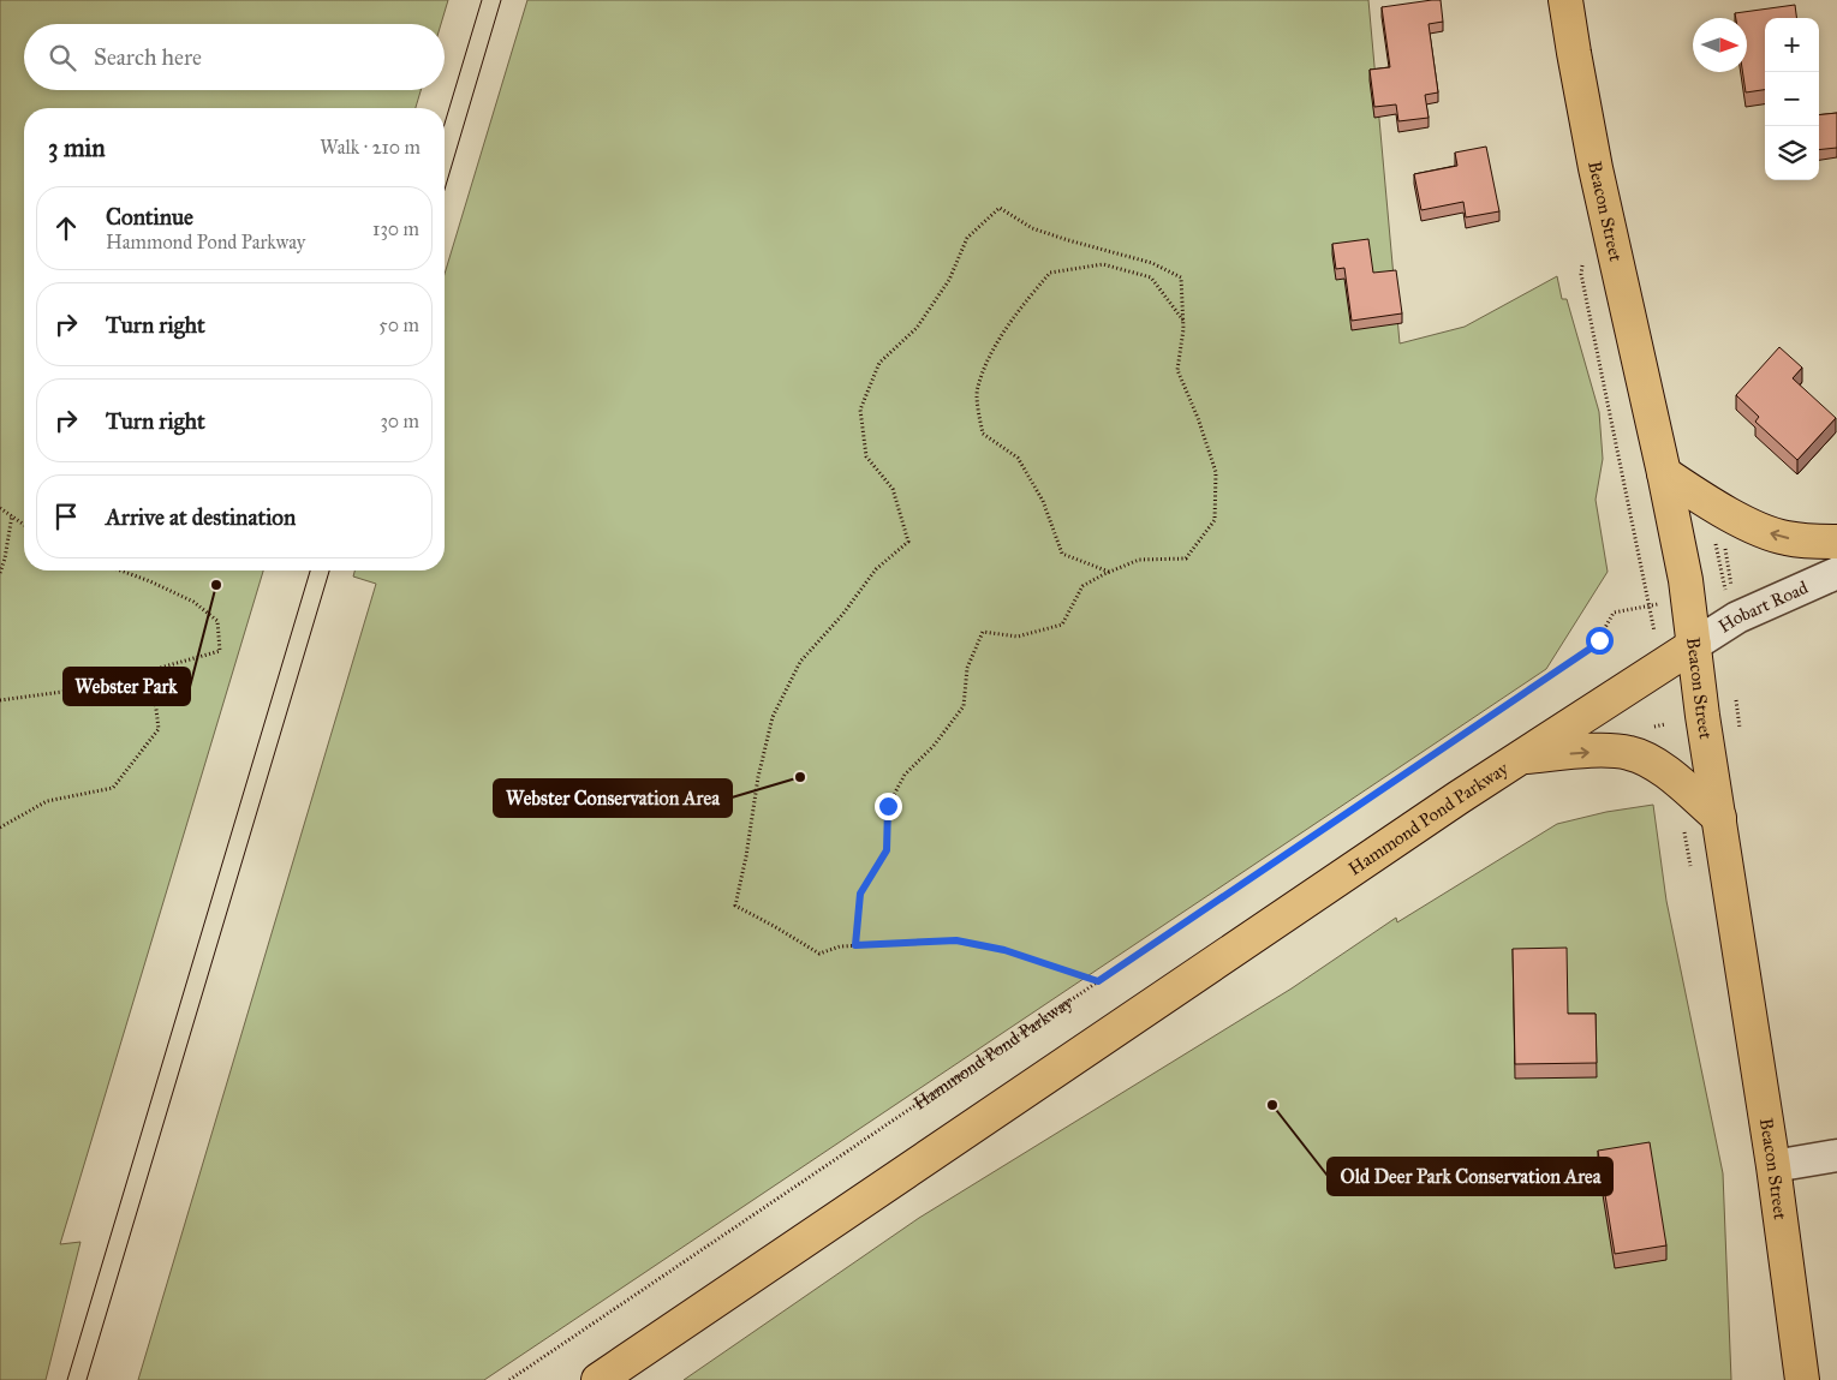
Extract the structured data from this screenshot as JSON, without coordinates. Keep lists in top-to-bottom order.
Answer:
{
  "streets": {
    "main road": ["Beacon Street", "Hammond Pond Parkway"],
    "street": ["Hobart Road"]
  },
  "crossings": [
    ["Beacon Street", "Hobart Road"],
    ["Beacon Street", "Hammond Pond Parkway"],
    ["Hobart Road", "Hammond Pond Parkway"]
  ],
  "places": ["Webster Park", "Webster Conservation Area", "Old Deer Park Conservation Area"],
  "north": "right",
  "page": {
    "map_buttons": ["+", "−"],
    "search": "Search here",
    "heading": ["3 min", "Walk · 210 m"],
    "list": [
      ["Continue", "Hammond Pond Parkway", "130 m"],
      ["Turn right", "50 m"],
      ["Turn right", "30 m"],
      "Arrive at destination"
    ]
  }
}
